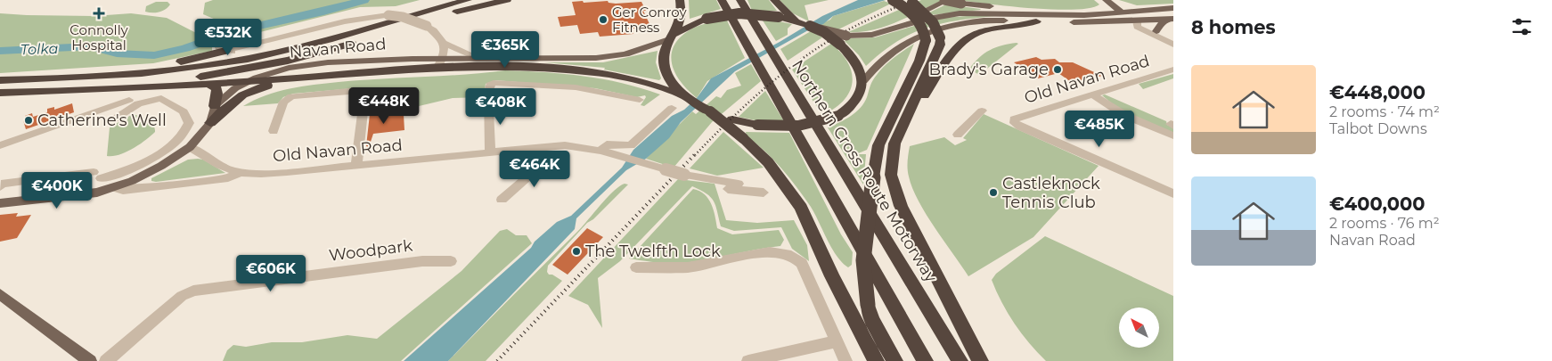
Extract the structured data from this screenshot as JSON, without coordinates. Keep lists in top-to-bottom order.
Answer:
{
  "streets": {
    "highway": ["Navan Road", "Northern Cross Route Motorway"],
    "street": ["Old Navan Road", "Woodpark"]
  },
  "water": ["Tolka"],
  "places": {
    "health": ["Connolly Hospital"],
    "other": [
      "Ger Conroy Fitness",
      "Brady's Garage",
      "Catherine's Well",
      "Castleknock Tennis Club",
      "The Twelfth Lock"
    ]
  },
  "north": "top left",
  "page": {
    "heading": "8 homes",
    "price": [
      "€532K",
      "€365K",
      "€448K",
      "€408K",
      "€485K",
      "€464K",
      "€400K",
      "€606K"
    ],
    "list": [
      {
        "name": "€448,000",
        "note": "2 rooms · 74 m² · Talbot Downs"
      },
      {
        "name": "€400,000",
        "note": "2 rooms · 76 m² · Navan Road"
      }
    ]
  }
}
